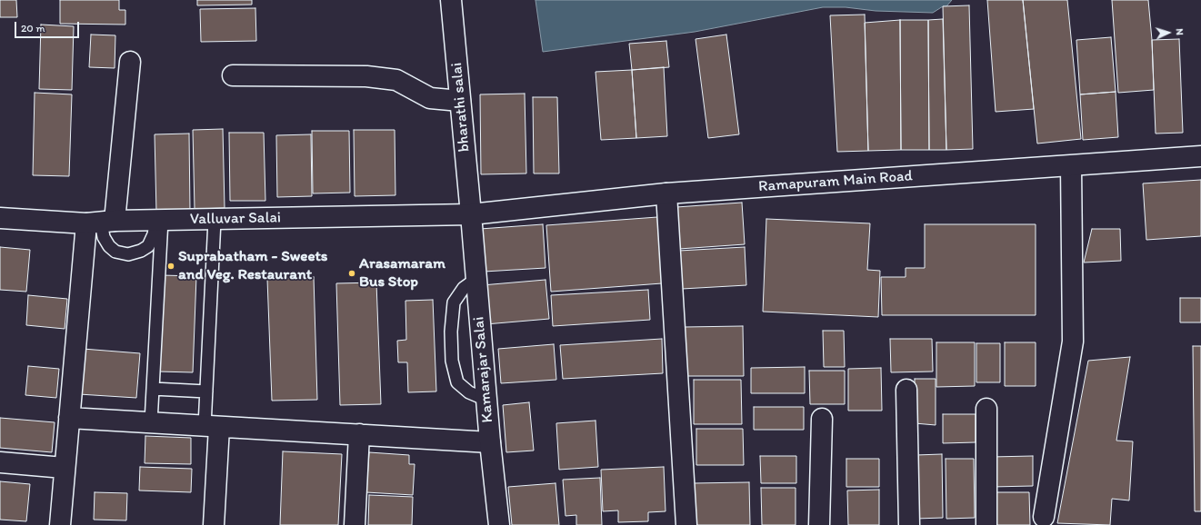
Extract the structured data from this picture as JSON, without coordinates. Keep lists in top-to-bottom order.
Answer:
{
  "streets": {
    "street": [
      "bharathi salai",
      "Ramapuram Main Road",
      "Valluvar Salai",
      "Kamarajar Salai"
    ]
  },
  "crossings": [
    ["bharathi salai", "Ramapuram Main Road"],
    ["bharathi salai", "Valluvar Salai"],
    ["bharathi salai", "Kamarajar Salai"],
    ["Ramapuram Main Road", "Valluvar Salai"],
    ["Ramapuram Main Road", "Kamarajar Salai"],
    ["Valluvar Salai", "Kamarajar Salai"]
  ],
  "places": ["Suprabatham - Sweets and Veg. Restaurant", "Arasamaram Bus Stop"],
  "scale_bar": "20 m",
  "north": "right"
}
